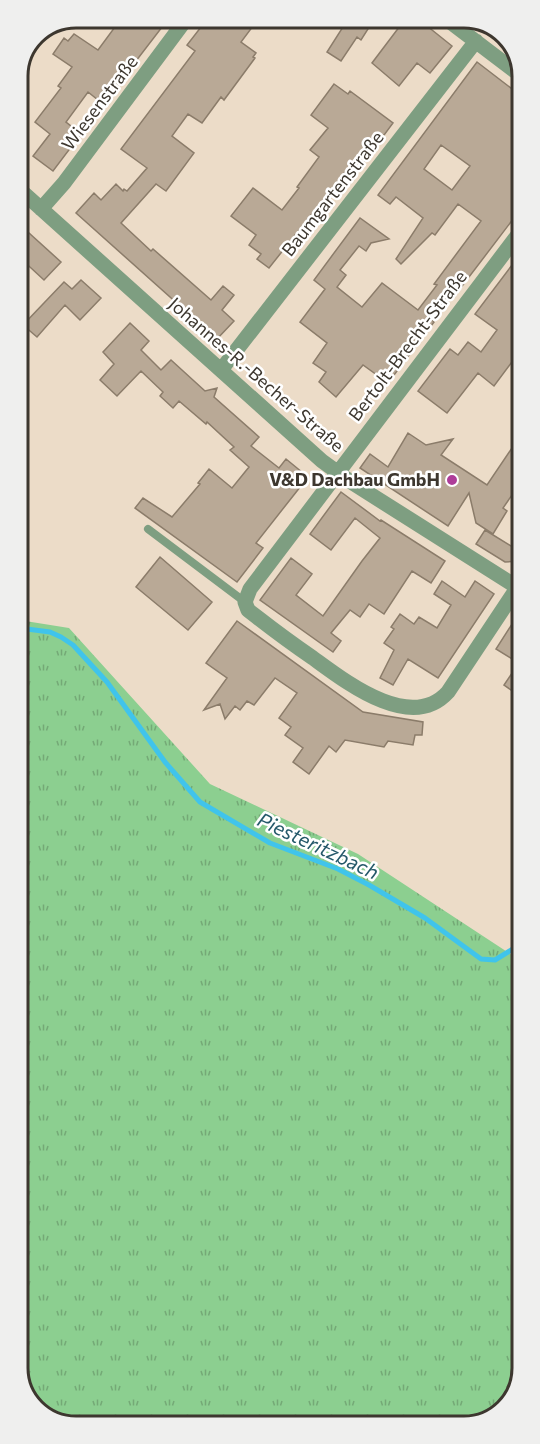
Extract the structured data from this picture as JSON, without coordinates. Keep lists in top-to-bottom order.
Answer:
{
  "streets": {
    "street": [
      "Wiesenstraße",
      "Baumgartenstraße",
      "Bertolt-Brecht-Straße",
      "Johannes-R.-Becher-Straße"
    ]
  },
  "crossings": [
    ["Wiesenstraße", "Johannes-R.-Becher-Straße"],
    ["Baumgartenstraße", "Johannes-R.-Becher-Straße"],
    ["Bertolt-Brecht-Straße", "Johannes-R.-Becher-Straße"]
  ],
  "water": ["Piesteritzbach"],
  "places": ["V&D Dachbau GmbH"]
}
